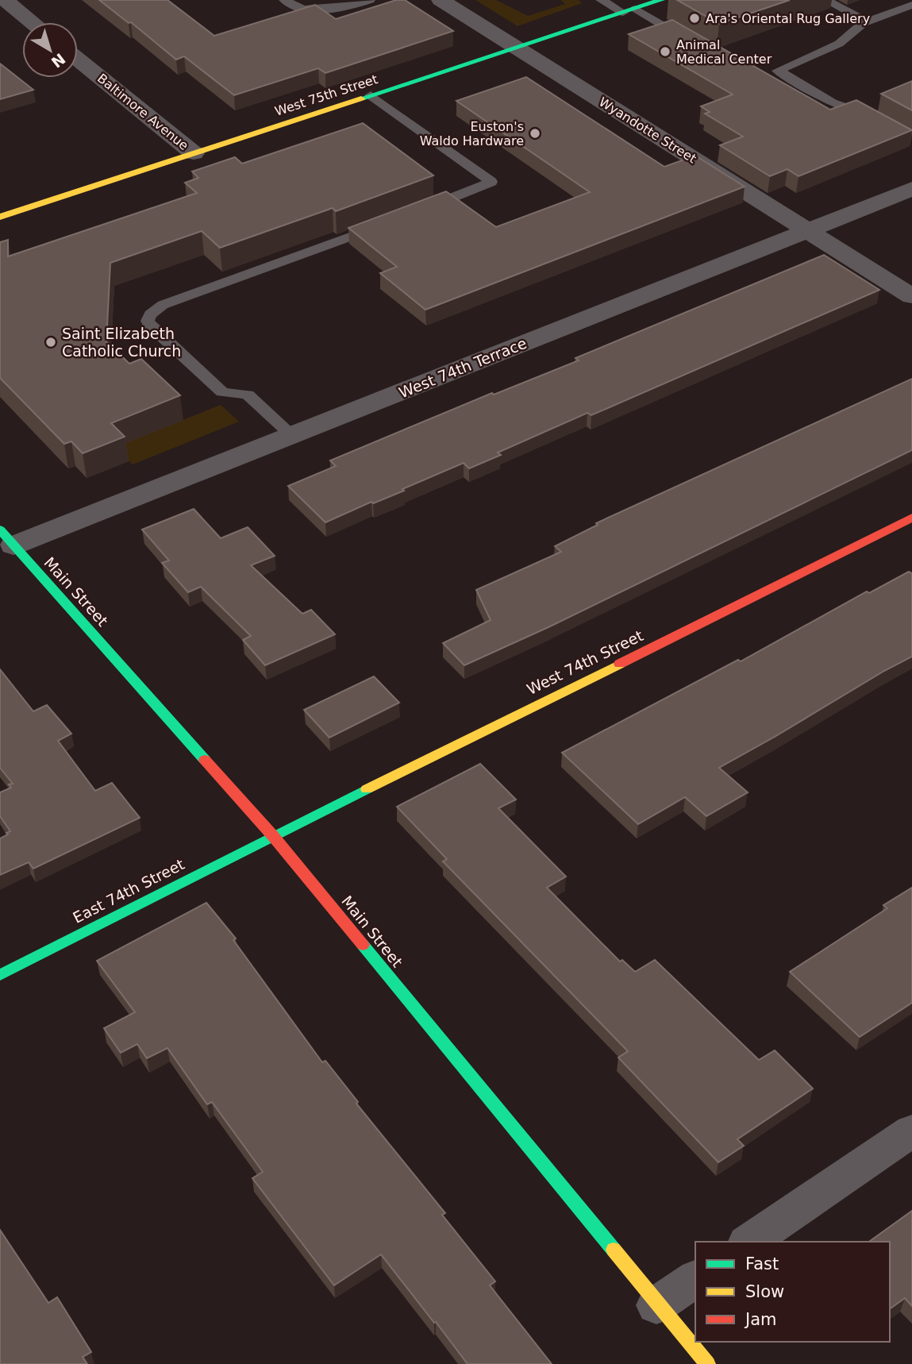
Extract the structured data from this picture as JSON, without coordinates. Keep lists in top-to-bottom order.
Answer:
{
  "streets": {
    "street": [
      "West 75th Street",
      "Baltimore Avenue",
      "Wyandotte Street",
      "West 74th Terrace",
      "Main Street",
      "West 74th Street",
      "East 74th Street"
    ]
  },
  "crossings": [
    ["West 75th Street", "Baltimore Avenue"],
    ["West 75th Street", "Wyandotte Street"],
    ["Wyandotte Street", "West 74th Terrace"],
    ["West 74th Terrace", "Main Street"],
    ["Main Street", "West 74th Street"],
    ["Main Street", "East 74th Street"],
    ["West 74th Street", "East 74th Street"]
  ],
  "places": [
    "Ara's Oriental Rug Gallery",
    "Animal Medical Center",
    "Euston's Waldo Hardware",
    "Saint Elizabeth Catholic Church"
  ],
  "legend": ["Fast", "Slow", "Jam"],
  "north": "bottom right"
}
